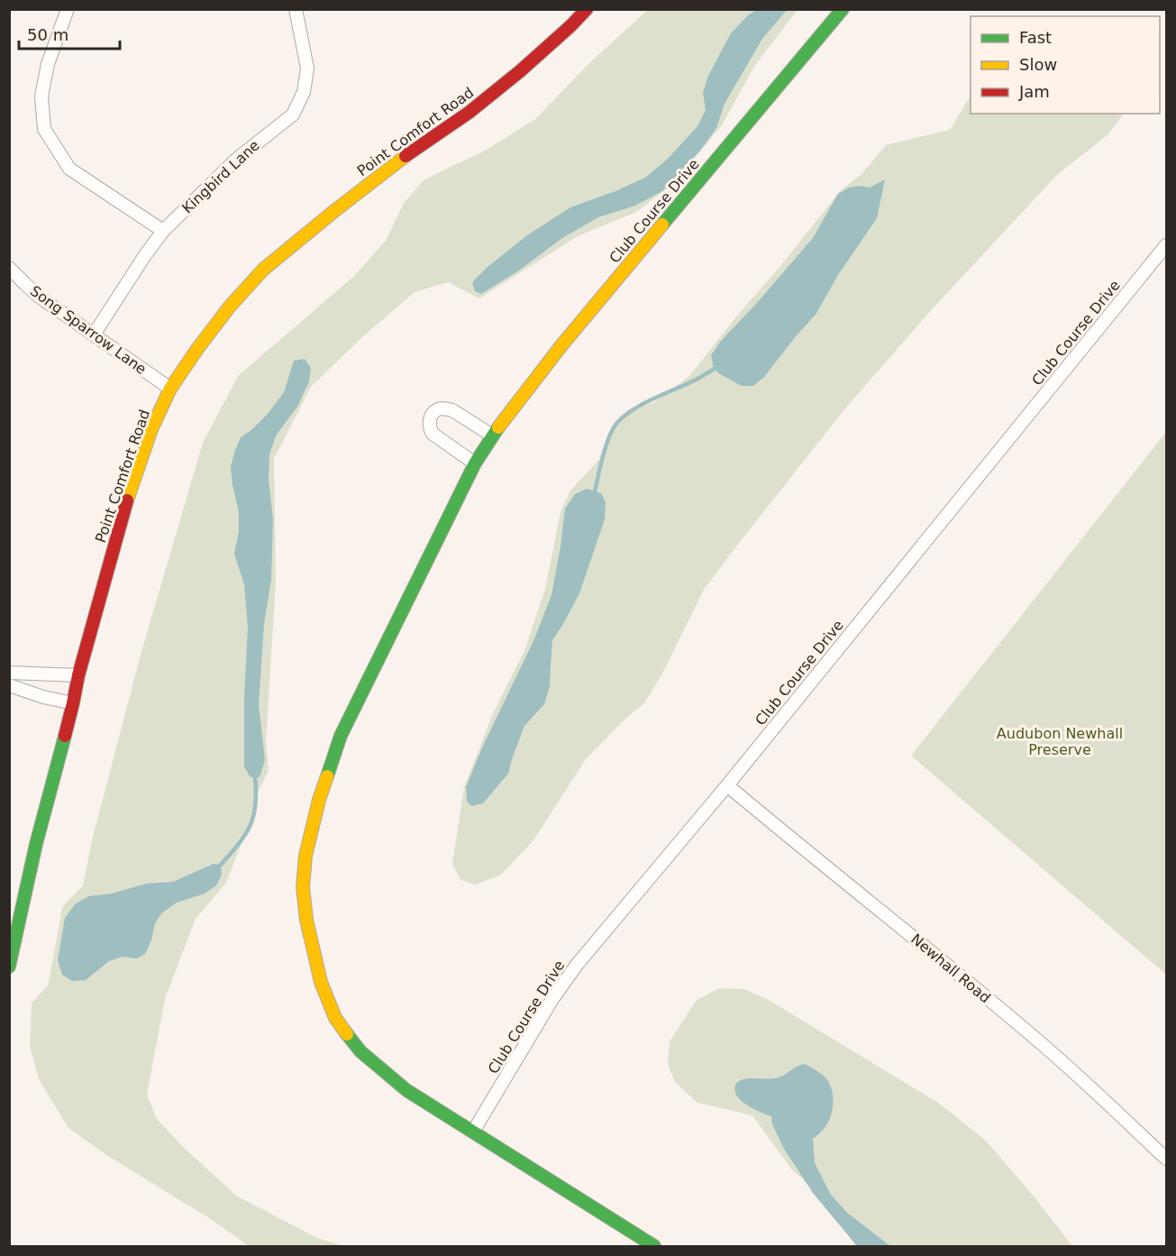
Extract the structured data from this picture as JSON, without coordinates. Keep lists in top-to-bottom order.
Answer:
{
  "streets": {
    "street": [
      "Point Comfort Road",
      "Kingbird Lane",
      "Club Course Drive",
      "Song Sparrow Lane",
      "Newhall Road"
    ]
  },
  "crossings": [
    ["Point Comfort Road", "Song Sparrow Lane"],
    ["Kingbird Lane", "Song Sparrow Lane"],
    ["Club Course Drive", "Newhall Road"]
  ],
  "parks": ["Audubon Newhall Preserve"],
  "legend": ["Fast", "Slow", "Jam"],
  "scale_bar": "50 m"
}
